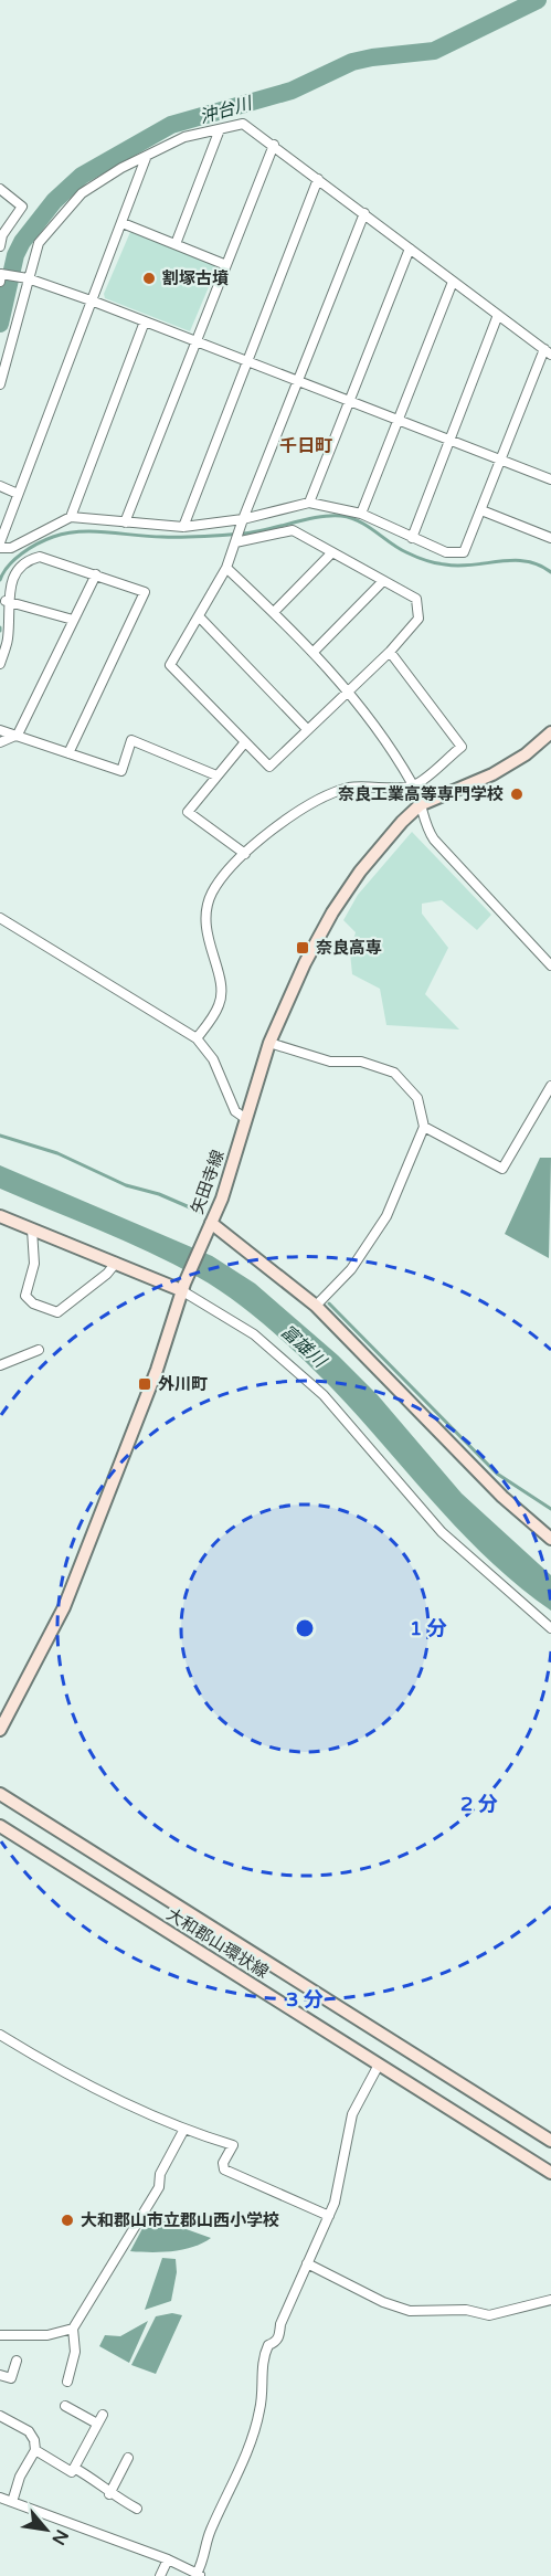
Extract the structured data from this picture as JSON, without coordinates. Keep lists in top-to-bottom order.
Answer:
{
  "streets": {
    "main road": ["矢田寺線", "大和郡山環状線"]
  },
  "districts": ["千日町"],
  "water": ["沖台川", "富雄川"],
  "places": {
    "other": ["割塚古墳", "奈良工業高等専門学校", "大和郡山市立郡山西小学校"],
    "transit": ["奈良高専", "外川町"]
  },
  "north": "bottom right",
  "rings": ["1 分", "2 分", "3 分"]
}
